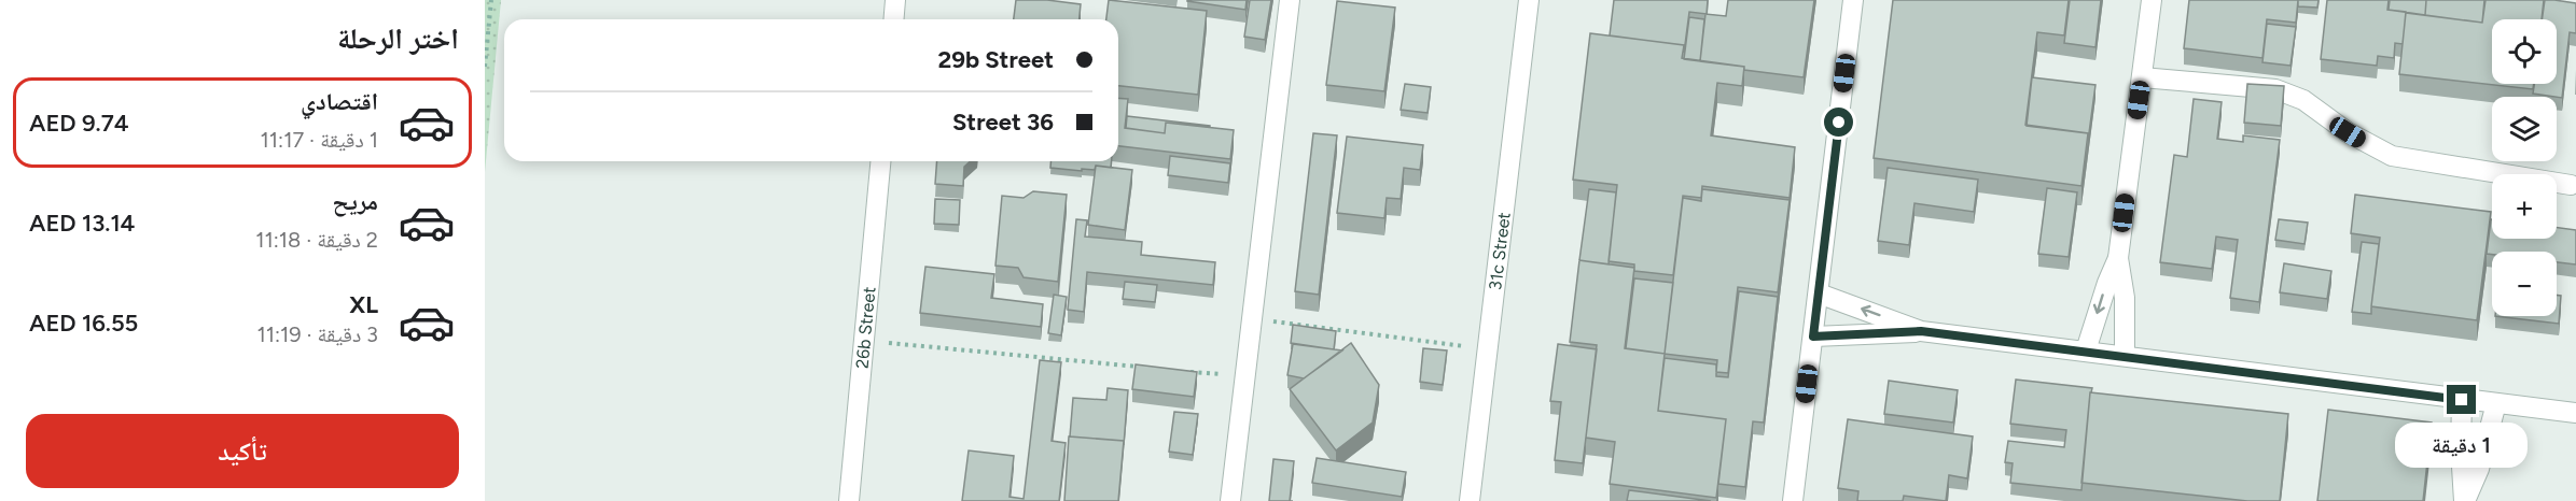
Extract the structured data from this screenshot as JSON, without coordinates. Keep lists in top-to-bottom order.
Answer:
{
  "streets": {
    "street": ["31c Street", "26b Street"]
  },
  "page": {
    "heading": "اختر الرحلة",
    "map_buttons": ["+", "−"],
    "banner": ["29b Street", "36 Street"],
    "list": [
      {
        "name": "اقتصادي",
        "note": "1 دقيقة · 11:17",
        "value": "AED 9.74"
      },
      {
        "name": "مريح",
        "note": "2 دقيقة · 11:18",
        "value": "AED 13.14"
      },
      {
        "name": "XL",
        "note": "3 دقيقة · 11:19",
        "value": "AED 16.55"
      }
    ],
    "buttons": "تأكيد",
    "bubble": "1 دقيقة"
  }
}
